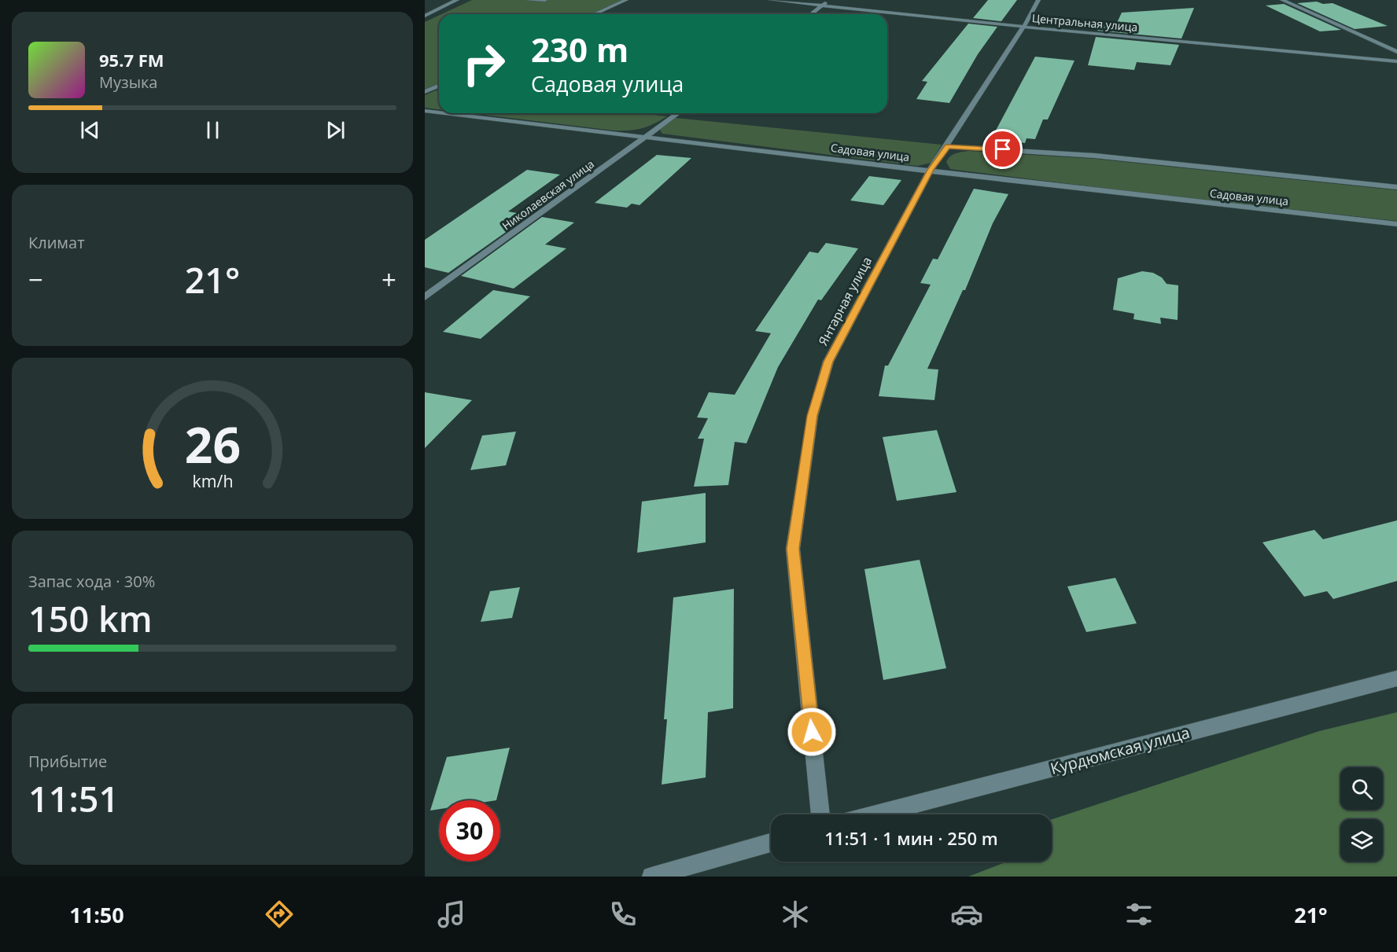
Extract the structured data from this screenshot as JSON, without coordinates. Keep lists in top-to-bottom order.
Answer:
{
  "streets": {
    "street": [
      "Центральная улица",
      "Садовая улица",
      "Николаевская улица",
      "Янтарная улица",
      "Курдюмская улица"
    ]
  },
  "crossings": [
    ["Центральная улица", "Янтарная улица"],
    ["Садовая улица", "Николаевская улица"],
    ["Садовая улица", "Янтарная улица"]
  ],
  "page": {
    "turn": ["230 m", "Садовая улица"],
    "song": ["95.7 FM", "Музыка"],
    "tile": [
      "Климат",
      ["Запас хода · 30%", "150 km"],
      ["Прибытие", "11:51"]
    ],
    "heat": ["−", "21°", "+"],
    "limit": "30",
    "trip": "11:51 · 1 мин · 250 m",
    "tabs": ["11:50", "21°"],
    "gauge": ["26", "km/h"]
  }
}
